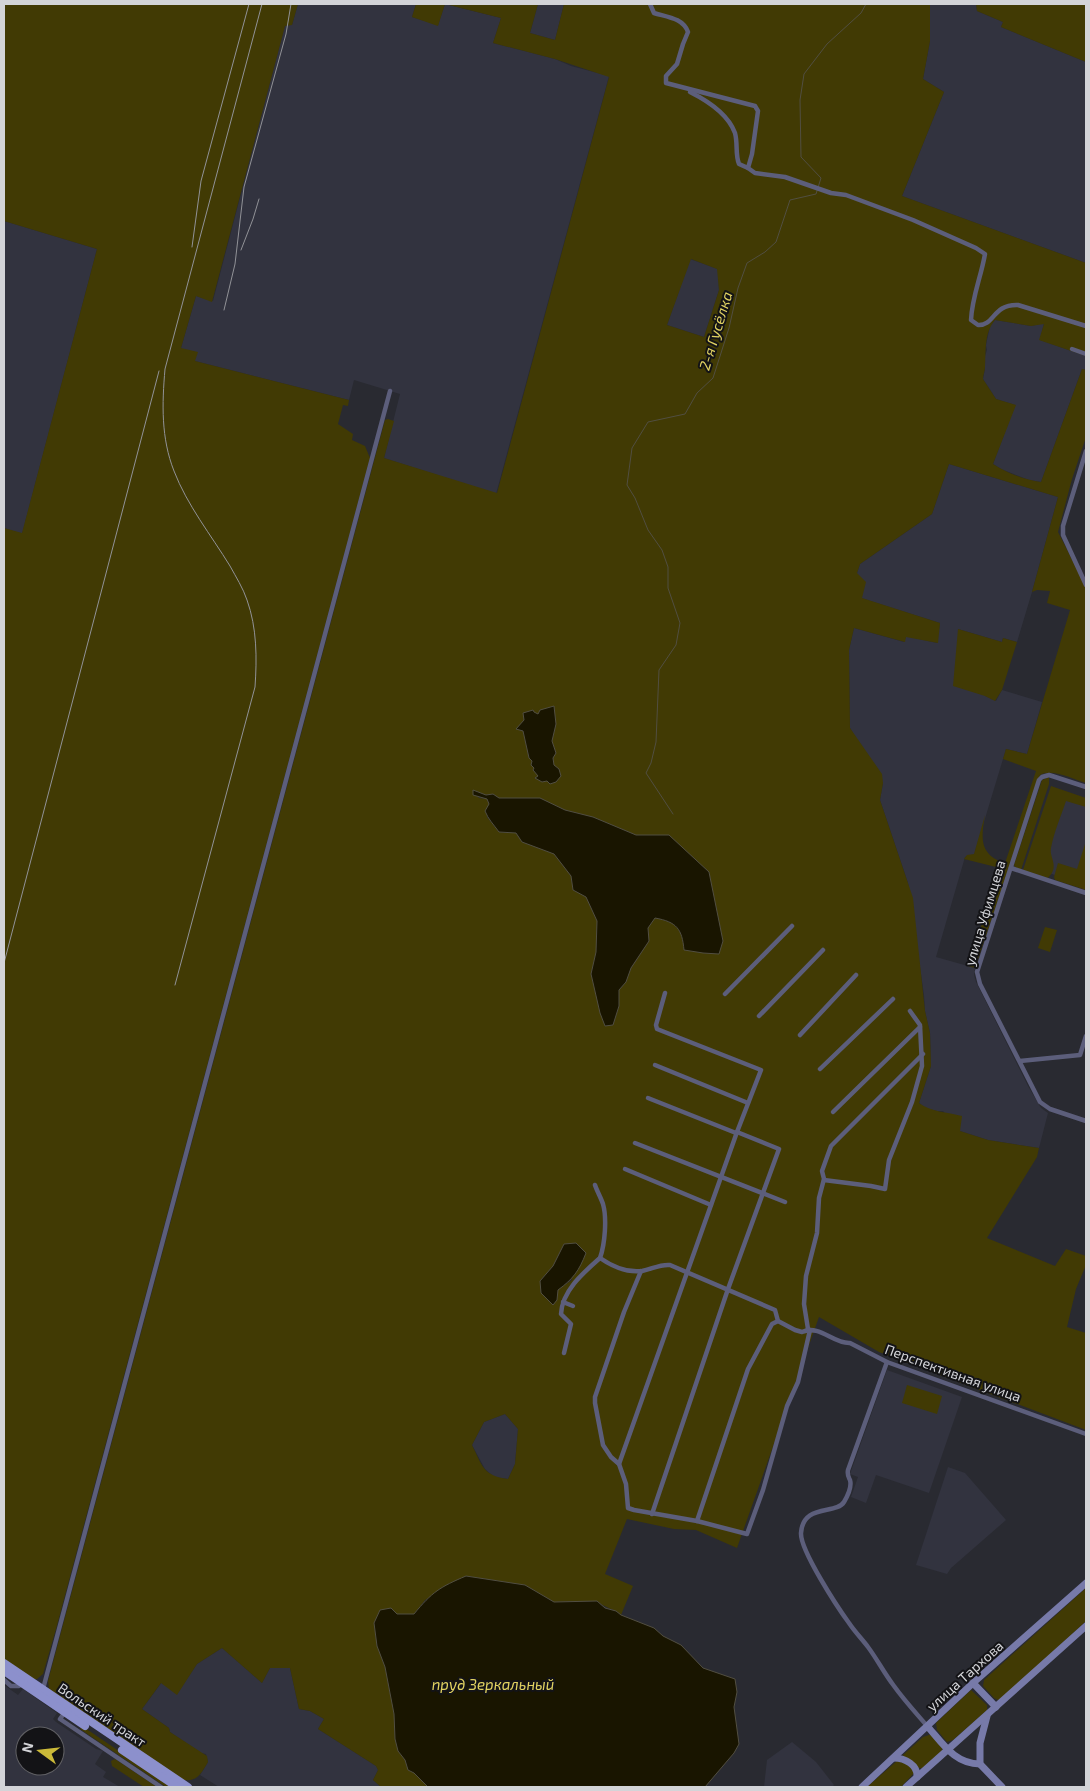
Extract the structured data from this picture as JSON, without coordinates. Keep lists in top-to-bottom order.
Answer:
{
  "streets": {
    "main road": ["улица Тархова", "Вольский тракт"],
    "street": ["улица Уфимцева", "Перспективная улица"]
  },
  "water": ["2-я Гусёлка", "пруд Зеркальный"],
  "north": "left"
}
